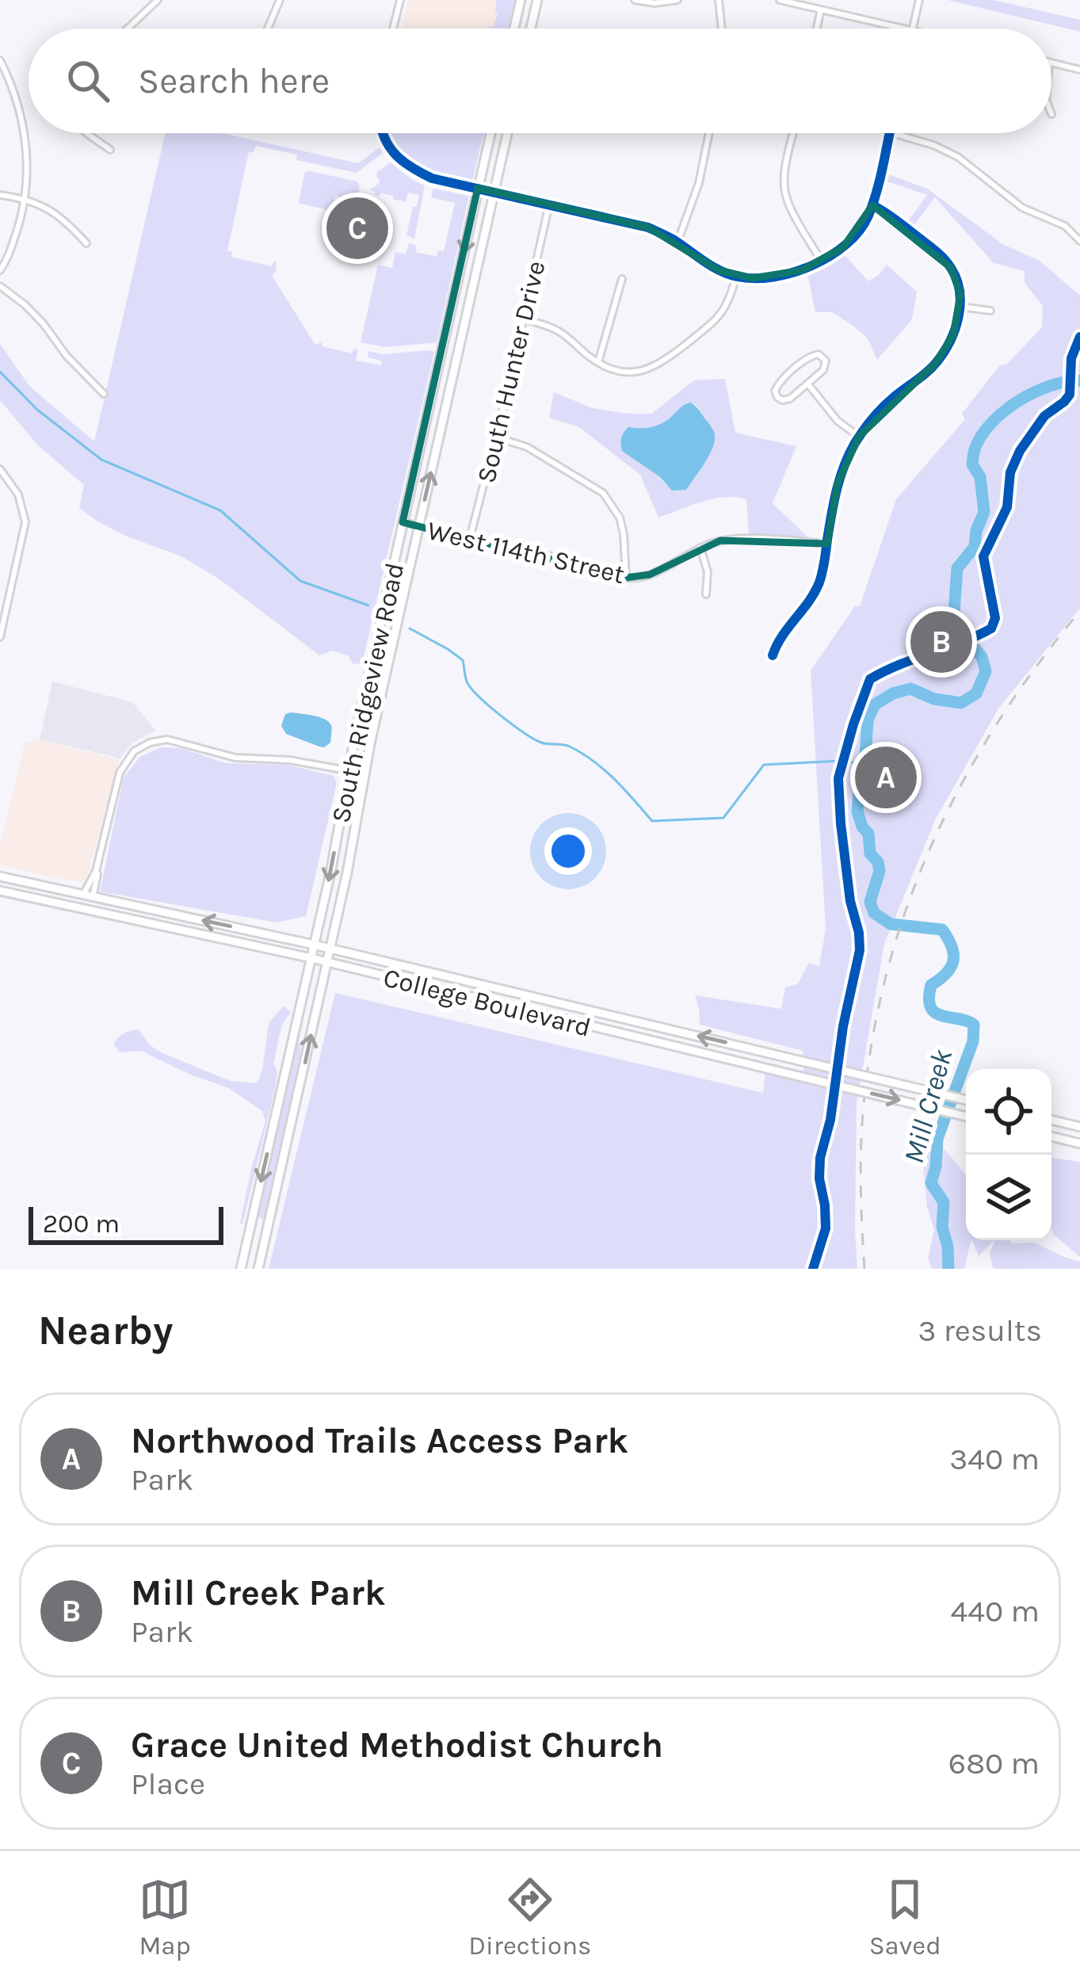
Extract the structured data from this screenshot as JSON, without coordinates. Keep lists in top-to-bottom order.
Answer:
{
  "streets": {
    "main road": ["South Ridgeview Road", "College Boulevard"],
    "street": ["South Hunter Drive", "West 114th Street"]
  },
  "crossings": [
    ["South Hunter Drive", "West 114th Street"],
    ["West 114th Street", "South Ridgeview Road"],
    ["South Ridgeview Road", "College Boulevard"]
  ],
  "water": ["Mill Creek"],
  "scale_bar": "200 m",
  "page": {
    "search": "Search here",
    "pins": ["C", "B", "A"],
    "scale": "200 m",
    "heading": ["Nearby", "3 results"],
    "list": [
      {
        "mark": "A",
        "name": "Northwood Trails Access Park",
        "note": "Park",
        "value": "340 m"
      },
      {
        "mark": "B",
        "name": "Mill Creek Park",
        "note": "Park",
        "value": "440 m"
      },
      {
        "mark": "C",
        "name": "Grace United Methodist Church",
        "note": "Place",
        "value": "680 m"
      }
    ],
    "nav": ["Map", "Directions", "Saved"]
  }
}
